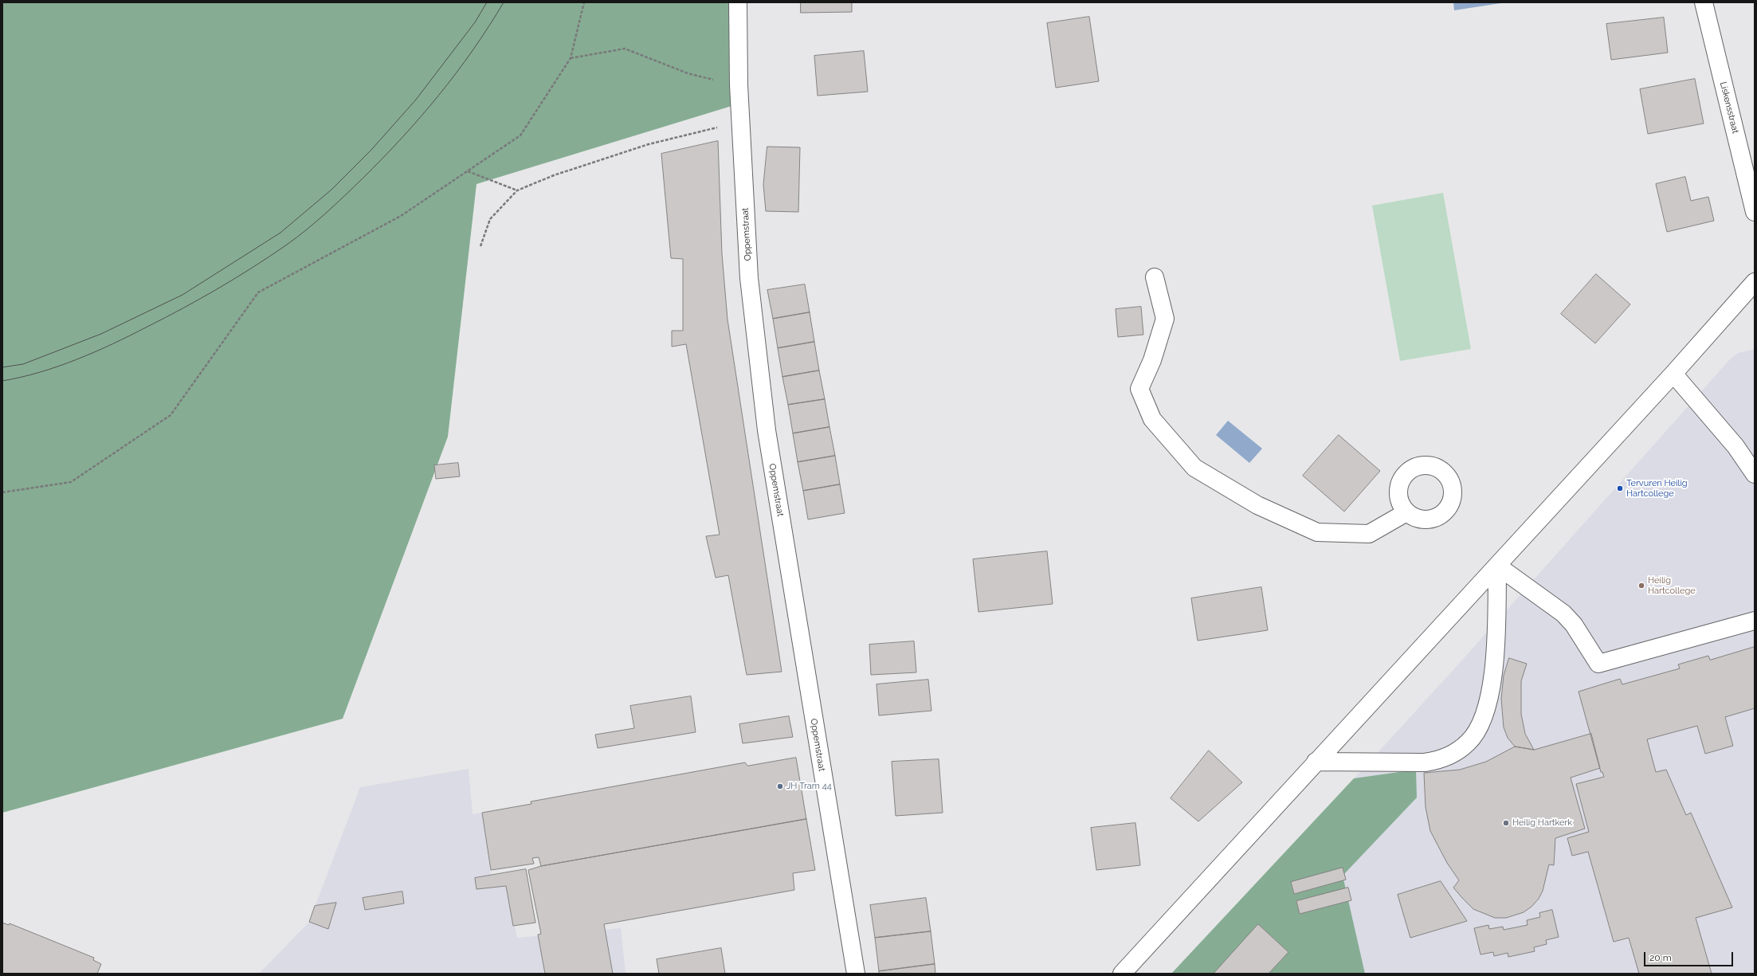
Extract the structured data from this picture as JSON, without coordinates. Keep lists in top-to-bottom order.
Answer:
{
  "streets": {
    "street": ["Liskensstraat", "Oppemstraat"]
  },
  "places": [
    "Tervuren Heilig Hartcollege",
    "Heilig Hartcollege",
    "JH Tram 44",
    "Heilig Hartkerk"
  ],
  "scale_bar": "20 m"
}
